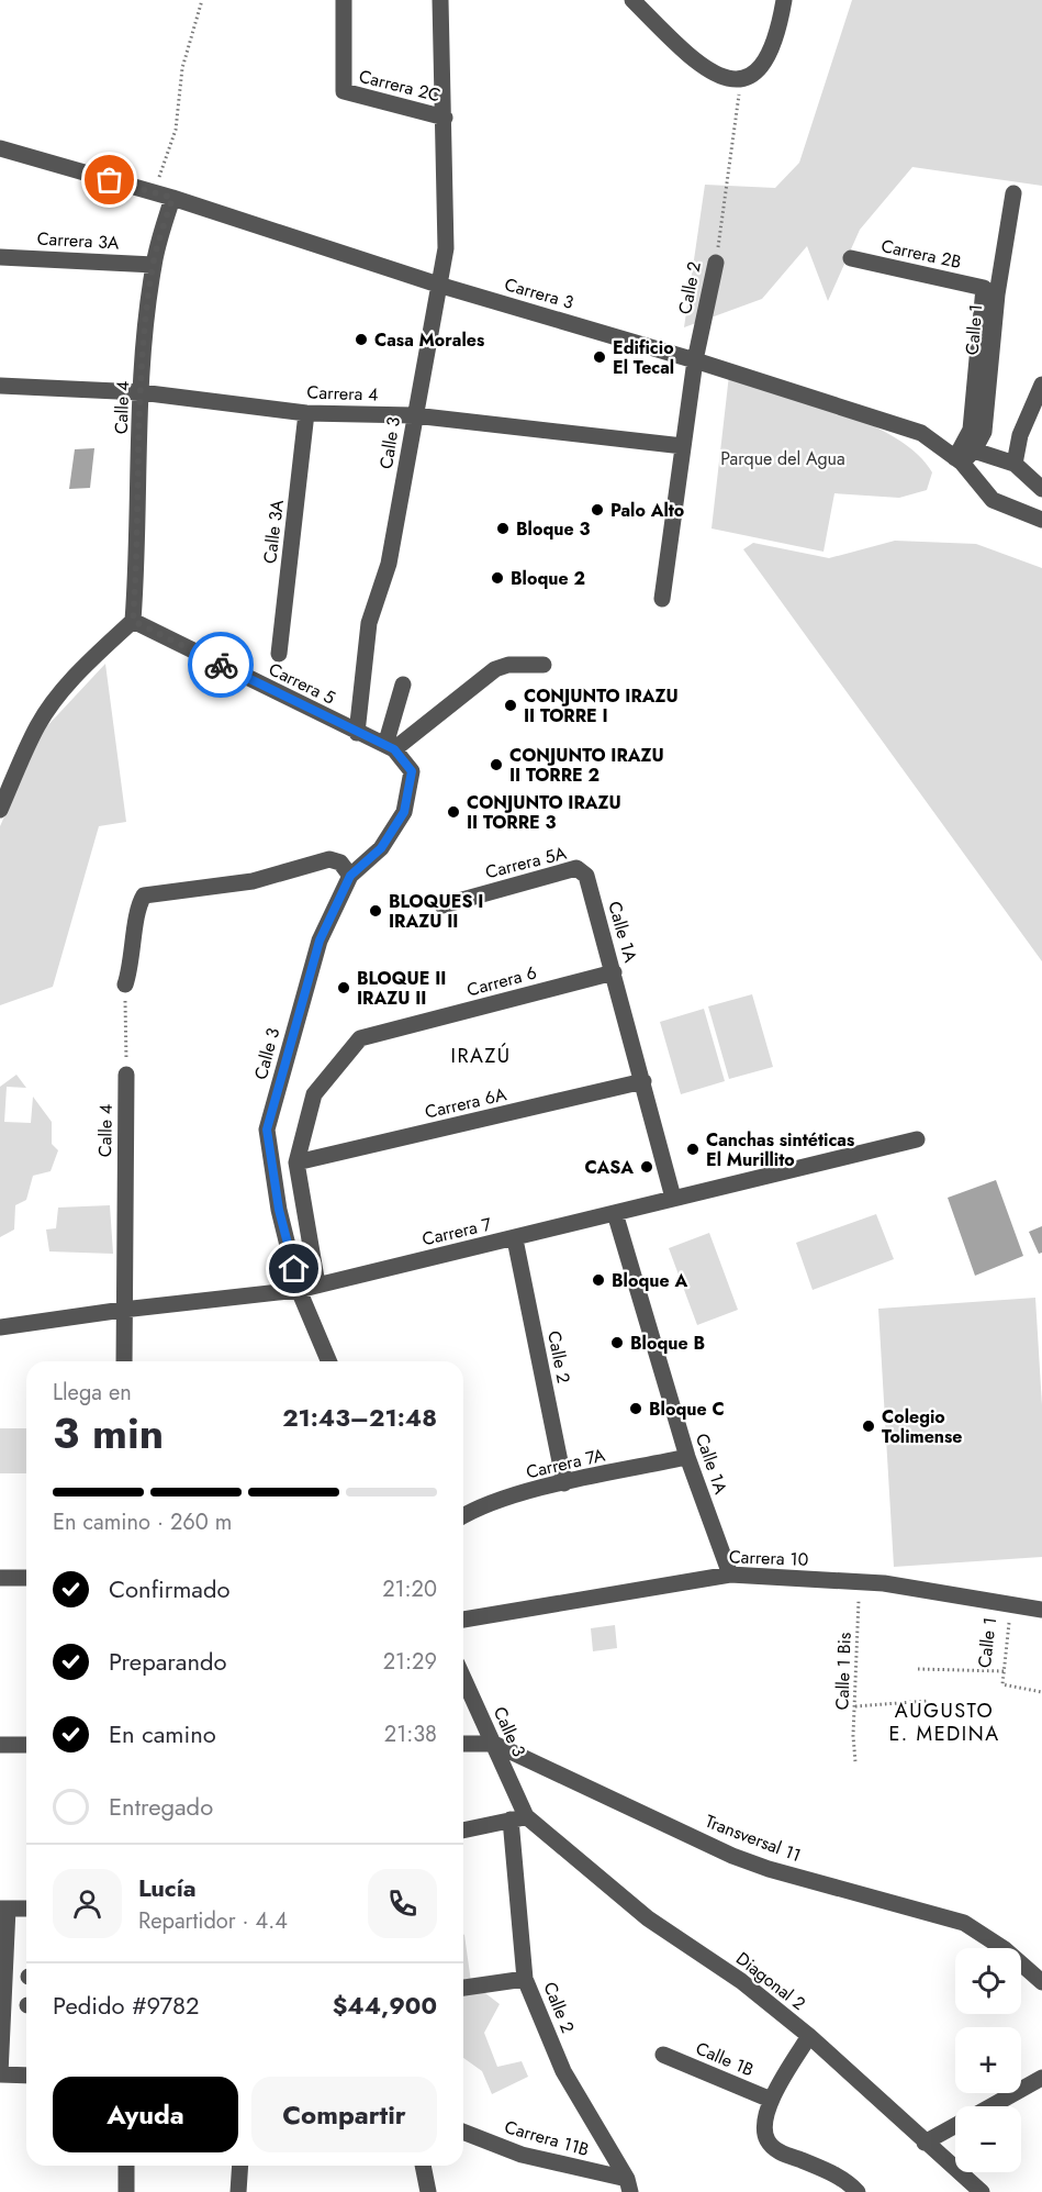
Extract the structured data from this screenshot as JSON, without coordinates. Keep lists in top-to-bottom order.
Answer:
{
  "streets": {
    "street": [
      "Carrera 2C",
      "Carrera 3A",
      "Carrera 2B",
      "Calle 2",
      "Carrera 3",
      "Calle 1",
      "Carrera 4",
      "Calle 4",
      "Calle 3",
      "Calle 3A",
      "Carrera 5",
      "Carrera 5A",
      "Calle 1A",
      "Carrera 6",
      "Carrera 6A",
      "Carrera 7",
      "Carrera 7A",
      "Carrera 10",
      "Transversal 11",
      "Diagonal 2",
      "Calle 1B",
      "Carrera 11B"
    ],
    "path": ["Calle 1 Bis"]
  },
  "crossings": [
    ["Carrera 2C", "Calle 3"],
    ["Carrera 3A", "Calle 4"],
    ["Carrera 2B", "Calle 1"],
    ["Calle 2", "Carrera 3"],
    ["Calle 2", "Carrera 4"],
    ["Calle 2", "Calle 3"],
    ["Calle 2", "Carrera 7"],
    ["Calle 2", "Carrera 7A"],
    ["Calle 2", "Diagonal 2"],
    ["Calle 2", "Carrera 11B"],
    ["Carrera 3", "Calle 1"],
    ["Carrera 3", "Calle 4"],
    ["Carrera 3", "Calle 3"],
    ["Calle 1", "Carrera 10"],
    ["Carrera 4", "Calle 4"],
    ["Carrera 4", "Calle 3"],
    ["Carrera 4", "Calle 3A"],
    ["Calle 4", "Carrera 5"],
    ["Calle 4", "Carrera 7"],
    ["Calle 3", "Carrera 5"],
    ["Calle 3", "Carrera 7"],
    ["Calle 3", "Transversal 11"],
    ["Calle 3", "Diagonal 2"],
    ["Carrera 5A", "Calle 1A"],
    ["Calle 1A", "Carrera 6"],
    ["Calle 1A", "Carrera 6A"],
    ["Calle 1A", "Carrera 7"],
    ["Calle 1A", "Carrera 7A"],
    ["Calle 1A", "Carrera 10"],
    ["Carrera 6", "Carrera 6A"],
    ["Carrera 10", "Calle 1 Bis"]
  ],
  "districts": ["IRAZÚ", "AUGUSTO E. MEDINA"],
  "parks": ["Parque del Agua"],
  "places": [
    "Casa Morales",
    "Edificio El Tecal",
    "Palo Alto",
    "Bloque 3",
    "Bloque 2",
    "CONJUNTO IRAZU II TORRE I",
    "CONJUNTO IRAZU II TORRE 2",
    "CONJUNTO IRAZU II TORRE 3",
    "BLOQUES I IRAZU II",
    "BLOQUE II IRAZU II",
    "Canchas sintéticas El Murillito",
    "CASA",
    "Bloque A",
    "Bloque B",
    "Bloque C",
    "Colegio Tolimense"
  ],
  "page": {
    "heading": ["3 min", "Llega en", "21:43–21:48"],
    "panel": [
      "Lucía",
      "Repartidor · 4.4",
      "Pedido #9782",
      "$44,900"
    ],
    "bar": "En camino · 260 m",
    "list": [
      ["Confirmado", "21:20"],
      ["Preparando", "21:29"],
      ["En camino", "21:38"],
      "Entregado"
    ],
    "map_buttons": ["+", "−"],
    "buttons": ["Ayuda", "Compartir"]
  }
}
